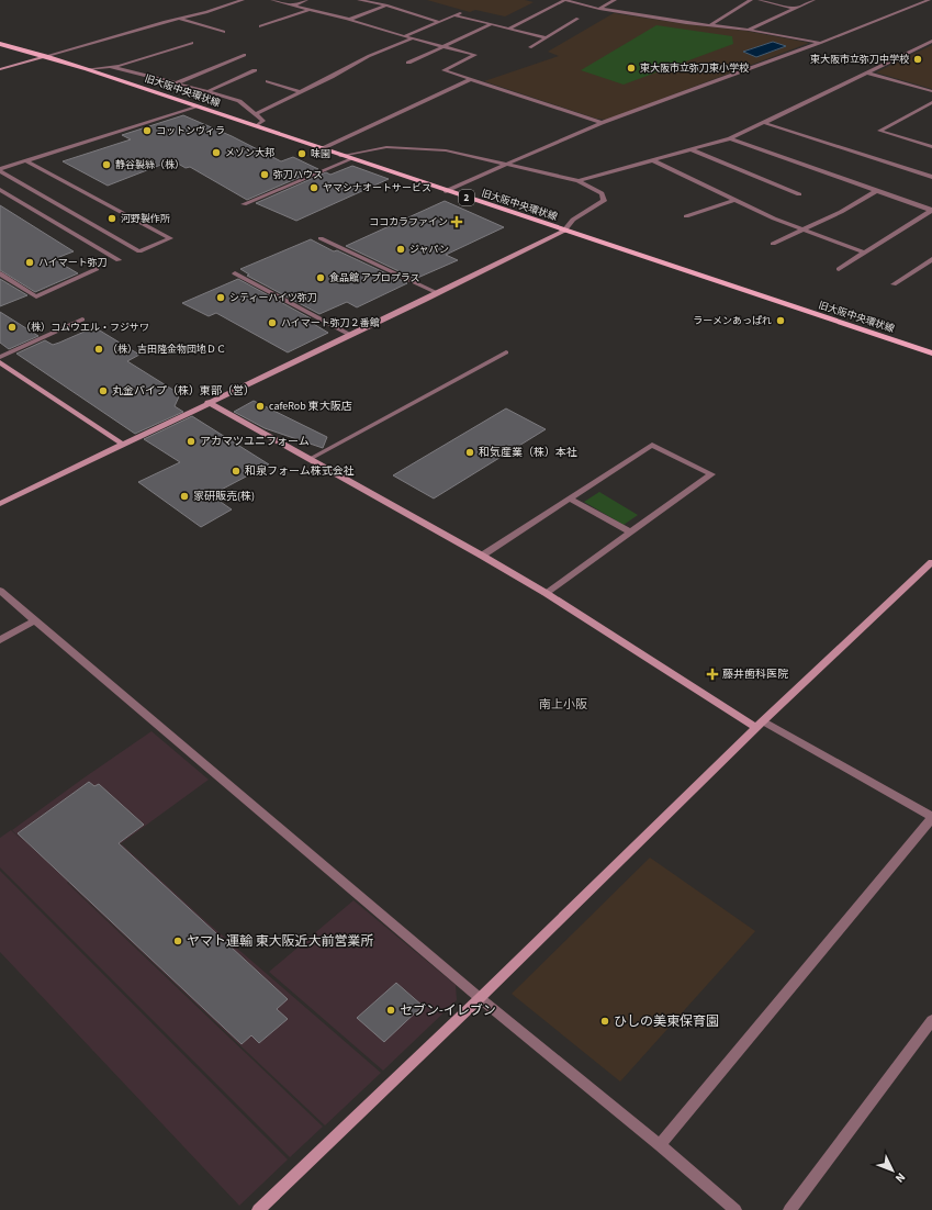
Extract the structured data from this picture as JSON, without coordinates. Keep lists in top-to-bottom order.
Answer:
{
  "streets": {
    "main road": ["旧大阪中央環状線", "2"]
  },
  "districts": ["南上小阪"],
  "places": {
    "other": [
      "東大阪市立弥刀中学校",
      "東大阪市立弥刀東小学校",
      "コットンヴィラ",
      "メゾン大邦",
      "味園",
      "静谷製絲（株）",
      "弥刀ハウス",
      "ヤマシナオートサービス",
      "河野製作所",
      "ジャパン",
      "ハイマート弥刀",
      "食品館 アプロプラス",
      "シティーハイツ弥刀",
      "ラーメンあっぱれ",
      "ハイマート弥刀２番館",
      "（株）コムウエル・フジサワ",
      "（株）吉田隆金物団地ＤＣ",
      "丸金パイプ（株）東部（営）",
      "cafeRob 東大阪店",
      "アカマツユニフォーム",
      "和気産業（株）本社",
      "和泉フォーム株式会社",
      "家研販売(株)",
      "ヤマト運輸 東大阪近大前営業所",
      "セブン-イレブン",
      "ひしの美東保育園"
    ],
    "health": ["ココカラファイン", "藤井歯科医院"]
  },
  "north": "bottom right"
}
